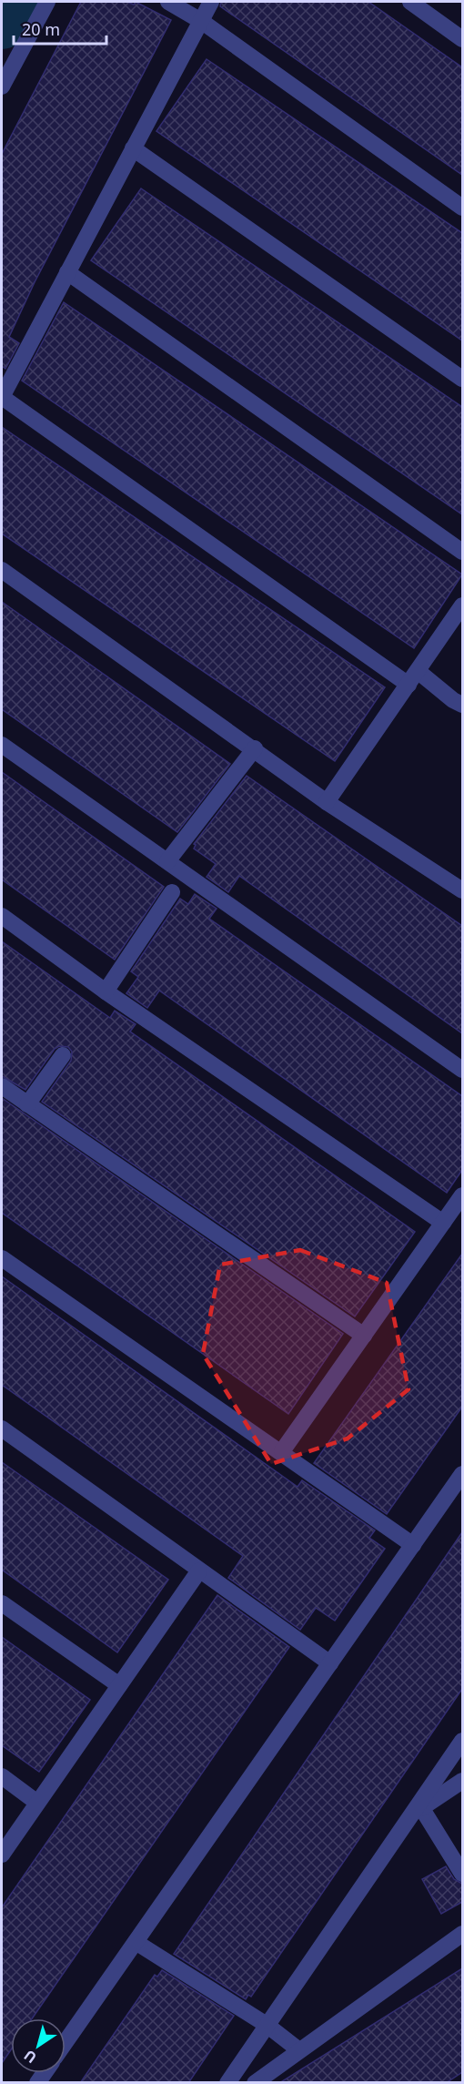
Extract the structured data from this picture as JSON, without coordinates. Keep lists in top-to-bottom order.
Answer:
{
  "scale_bar": "20 m",
  "north": "bottom left"
}
